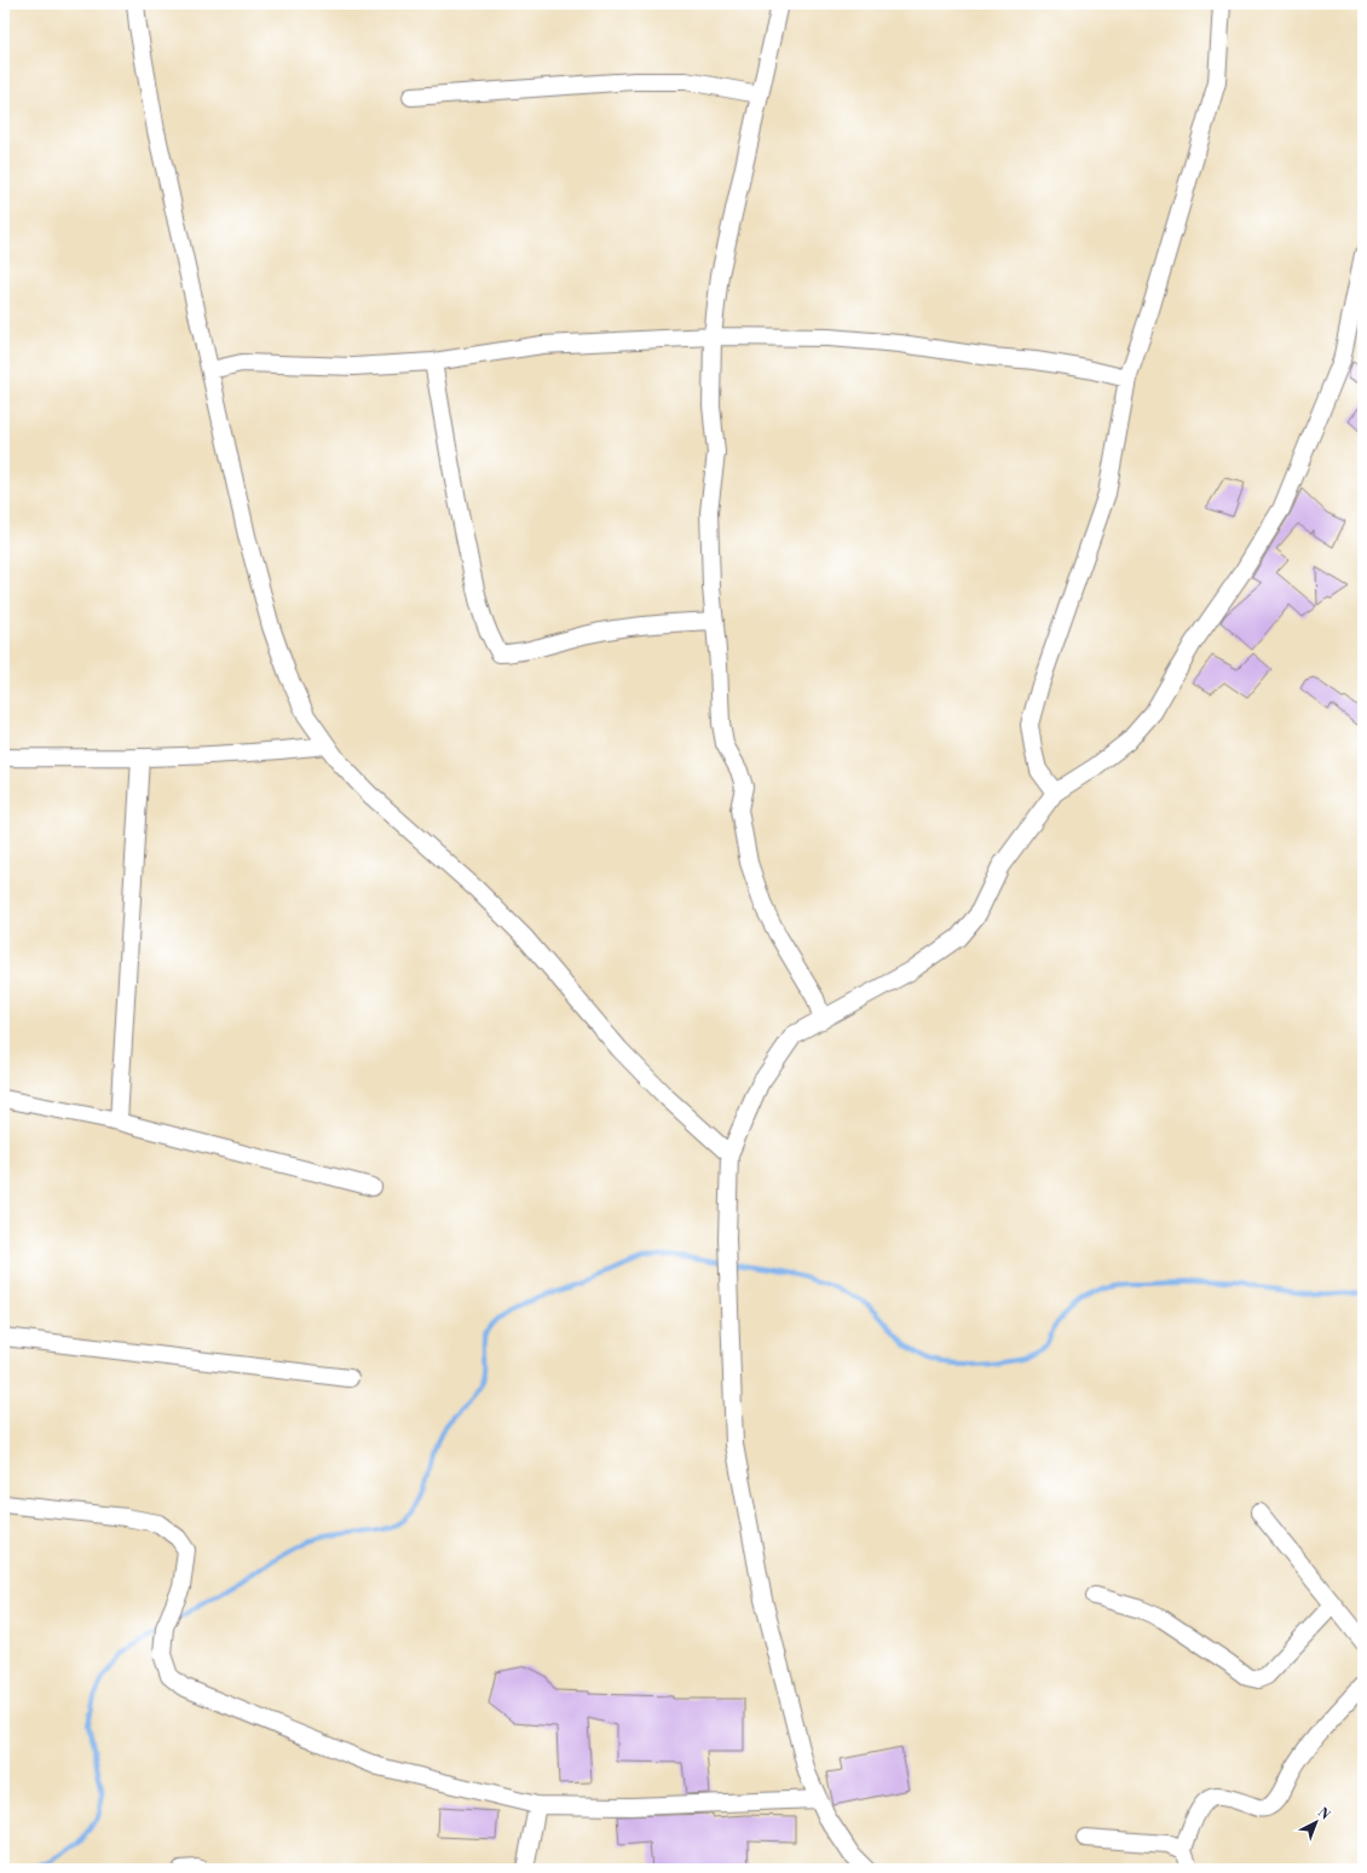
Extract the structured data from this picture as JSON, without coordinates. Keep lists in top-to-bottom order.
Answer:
{
  "north": "top right"
}
